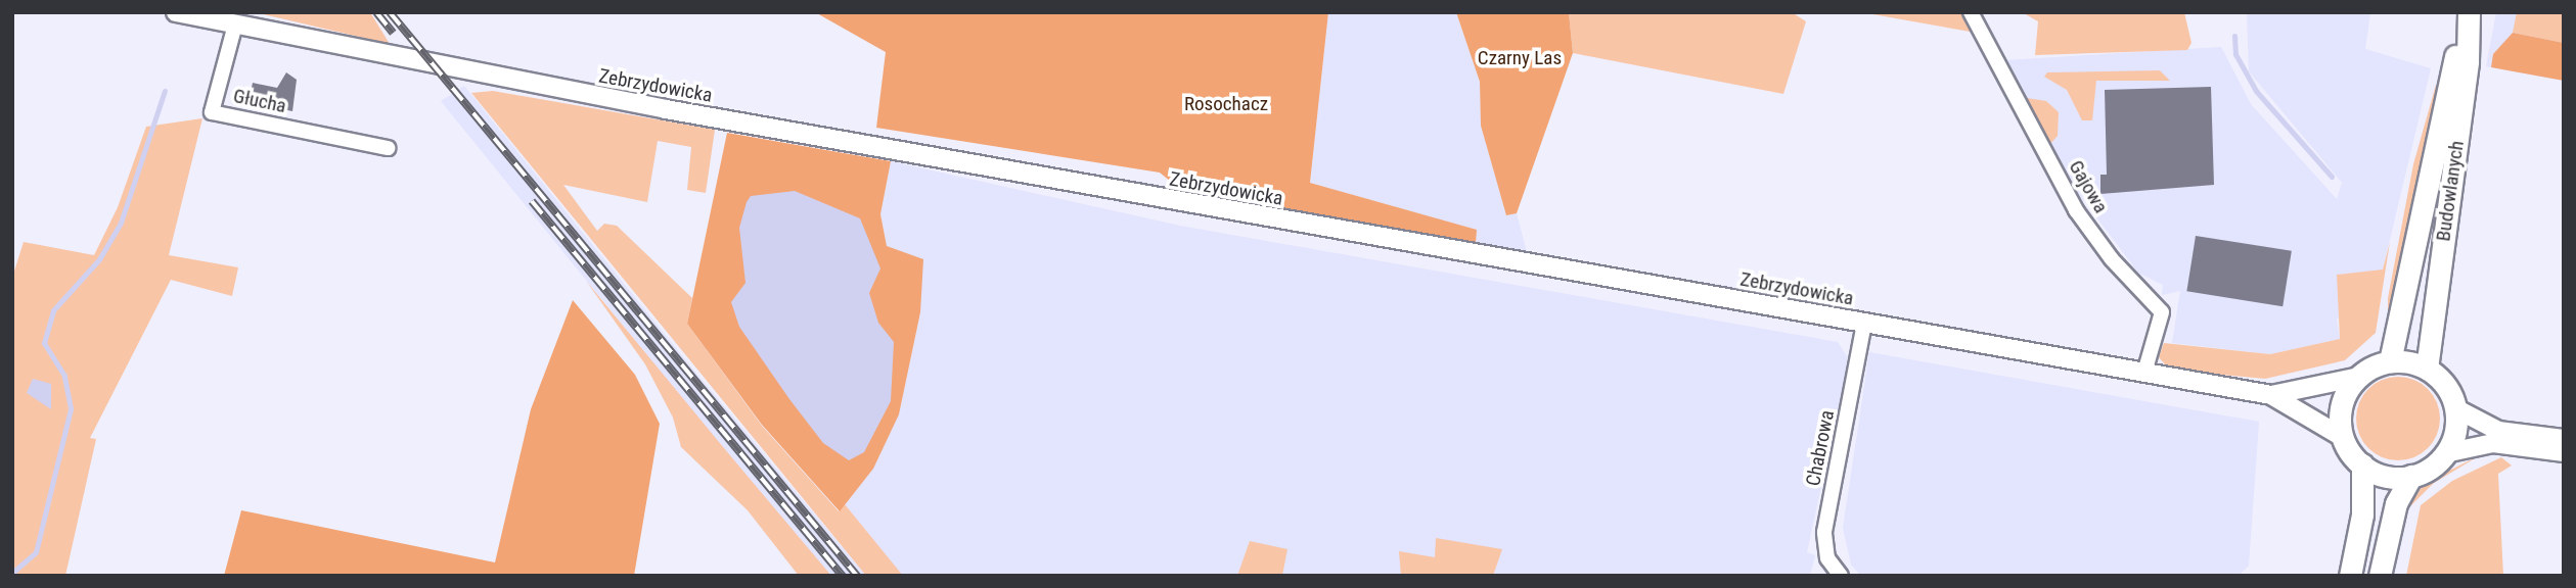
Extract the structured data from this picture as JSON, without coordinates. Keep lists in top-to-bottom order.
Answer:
{
  "streets": {
    "main road": ["Budowlanych"],
    "street": [
      "Zebrzydowicka",
      "Głucha",
      "Gajowa",
      "Chabrowa"
    ]
  },
  "crossings": [
    ["Zebrzydowicka", "Głucha"],
    ["Zebrzydowicka", "Gajowa"],
    ["Zebrzydowicka", "Budowlanych"],
    ["Zebrzydowicka", "Chabrowa"]
  ],
  "parks": ["Czarny Las", "Rosochacz"]
}
